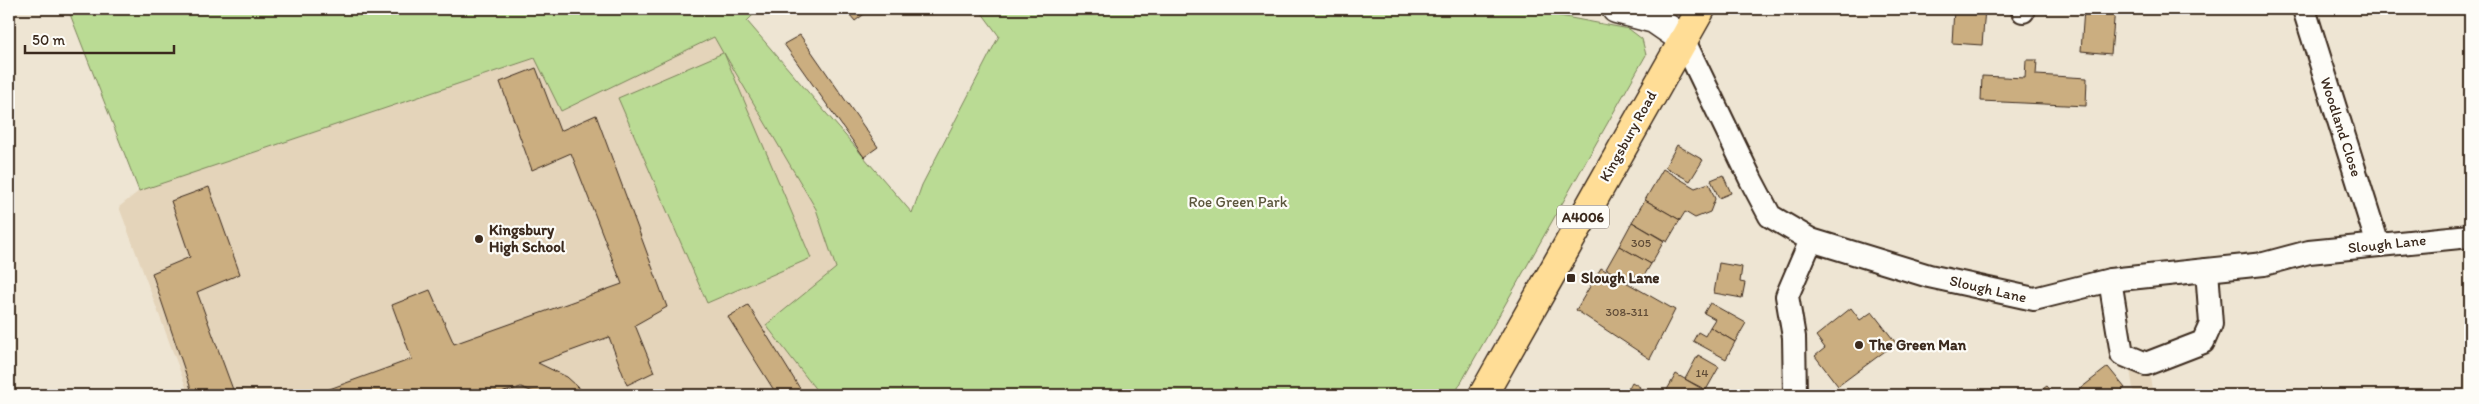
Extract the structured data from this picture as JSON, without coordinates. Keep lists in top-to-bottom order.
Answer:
{
  "streets": {
    "main road": ["Kingsbury Road", "A4006"],
    "street": ["Woodland Close", "Slough Lane"]
  },
  "crossings": [
    ["Woodland Close", "Slough Lane"],
    ["Kingsbury Road", "Slough Lane"]
  ],
  "parks": ["Roe Green Park"],
  "places": {
    "other": ["Kingsbury High School", "The Green Man"],
    "transit": ["Slough Lane"]
  },
  "house_numbers": ["305", "308-311", "14"],
  "scale_bar": "50 m"
}
